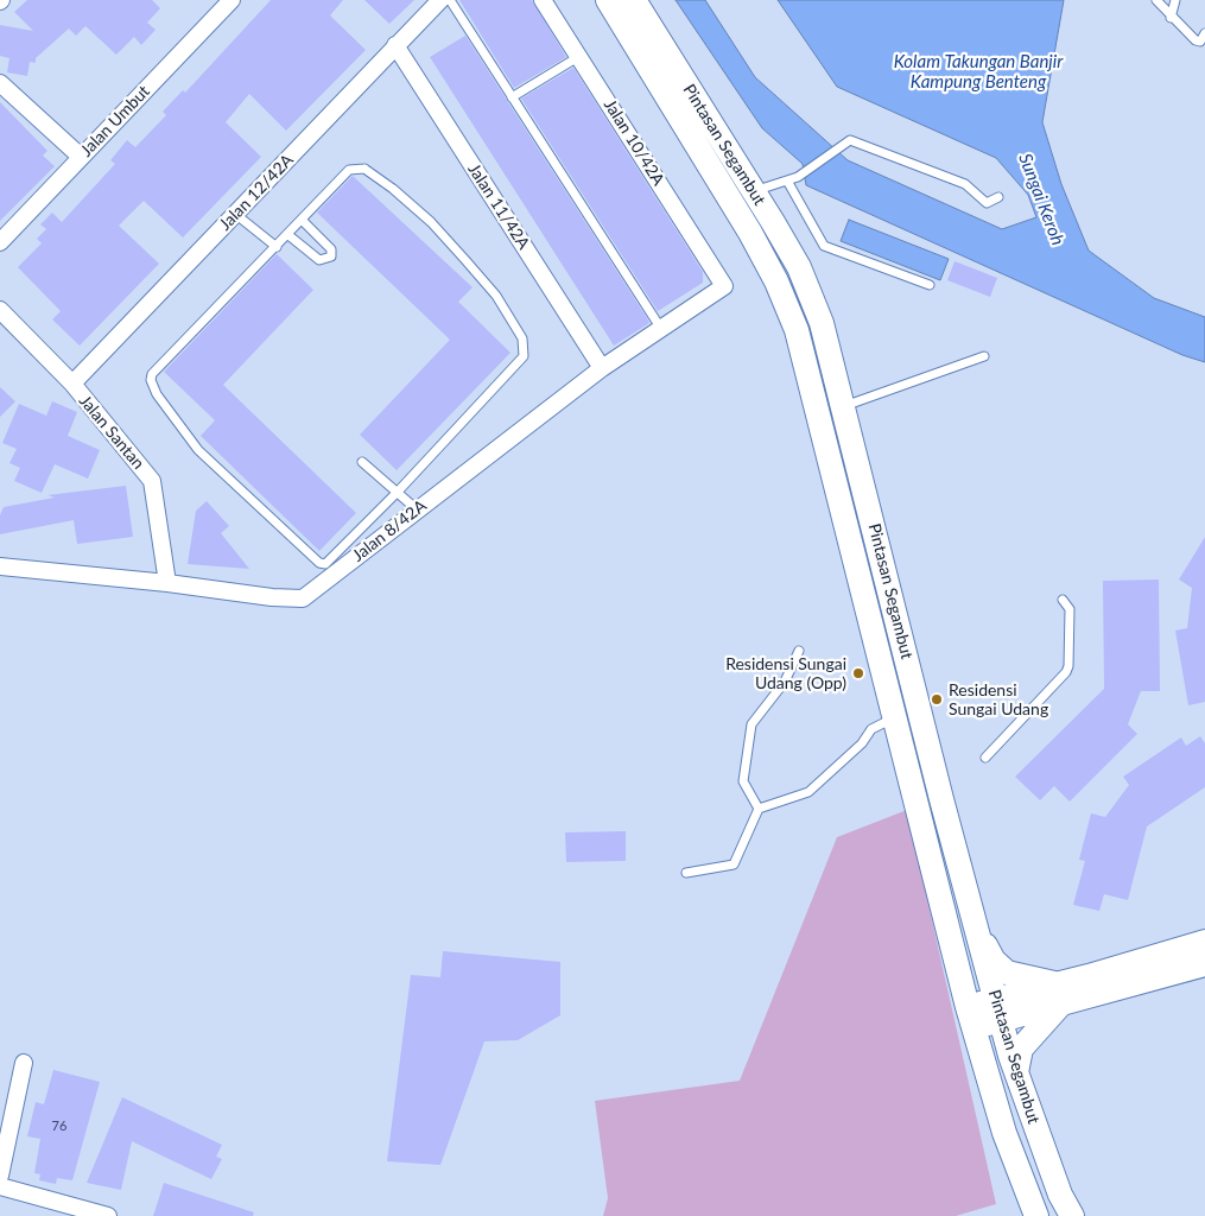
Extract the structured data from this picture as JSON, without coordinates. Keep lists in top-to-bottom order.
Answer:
{
  "streets": {
    "main road": ["Pintasan Segambut"],
    "street": [
      "Jalan Umbut",
      "Jalan 10/42A",
      "Jalan 12/42A",
      "Jalan 11/42A",
      "Jalan Santan",
      "Jalan 8/42A"
    ]
  },
  "crossings": [
    ["Jalan 10/42A", "Jalan 8/42A"],
    ["Jalan 12/42A", "Jalan 11/42A"],
    ["Jalan 12/42A", "Jalan Santan"],
    ["Jalan 11/42A", "Jalan 8/42A"],
    ["Jalan Santan", "Jalan 8/42A"]
  ],
  "water": ["Kolam Takungan Banjir Kampung Benteng", "Sungai Keroh"],
  "places": ["Residensi Sungai Udang (Opp)", "Residensi Sungai Udang"],
  "house_numbers": ["76"]
}
